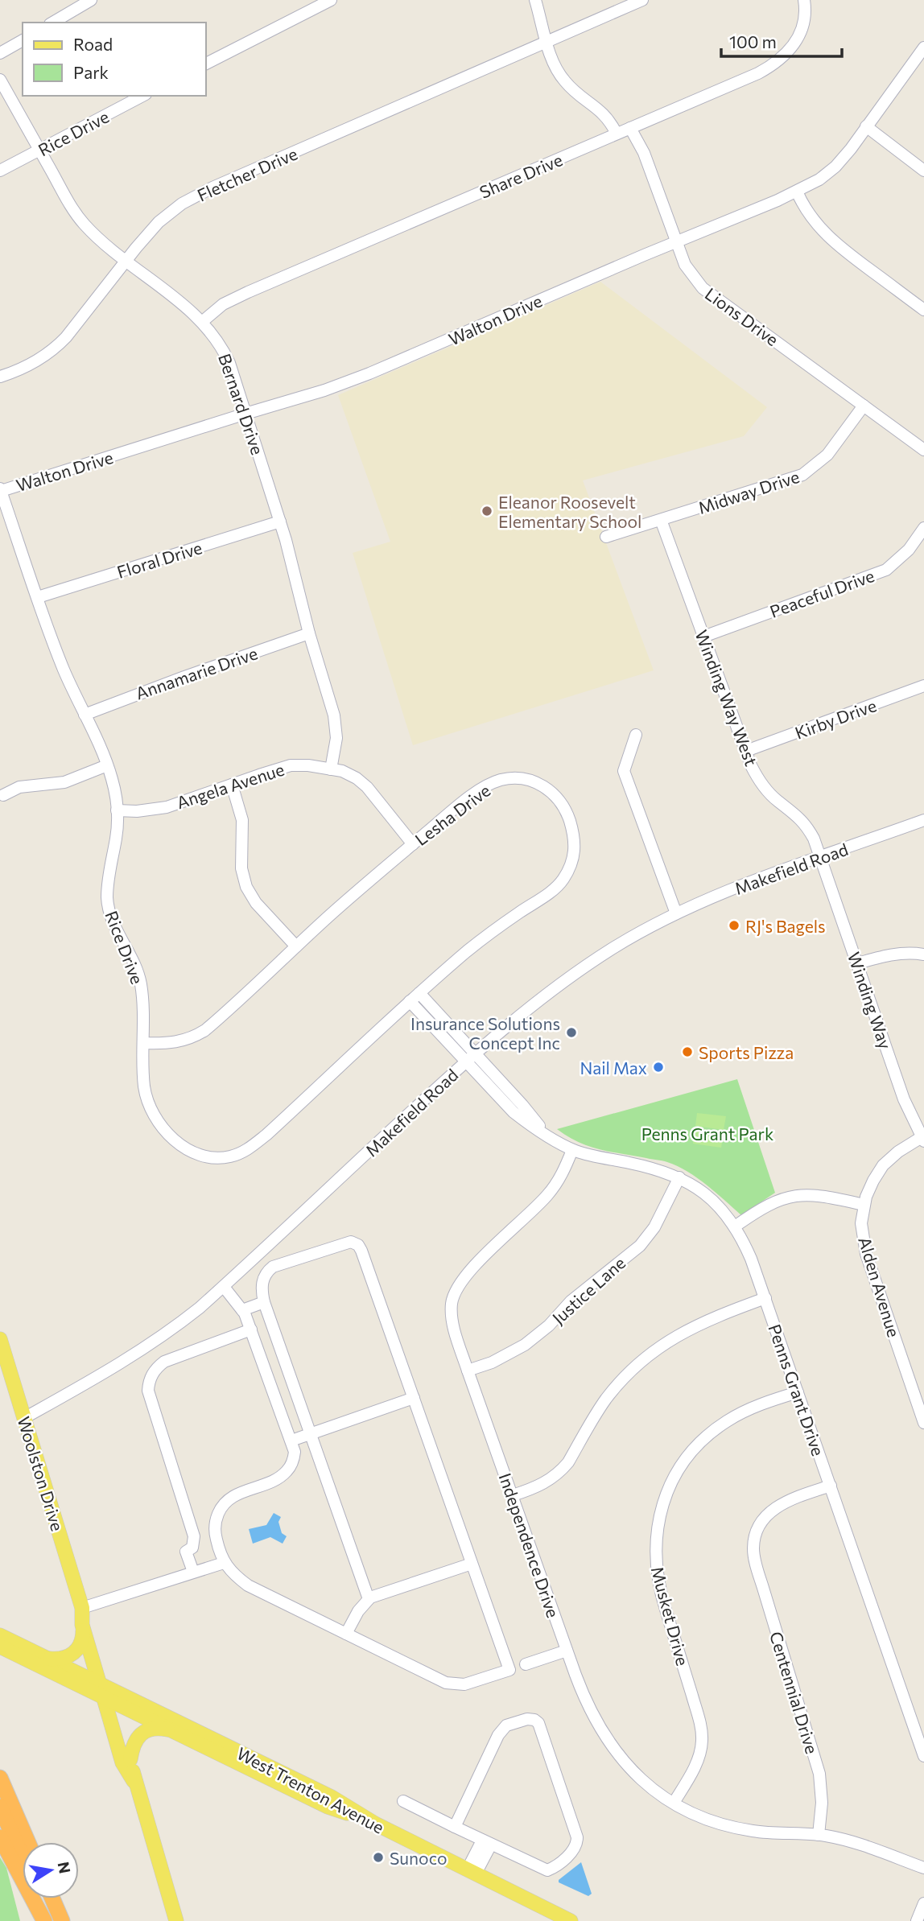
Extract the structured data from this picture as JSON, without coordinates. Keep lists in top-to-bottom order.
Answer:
{
  "streets": {
    "main road": ["Woolston Drive", "West Trenton Avenue"],
    "street": [
      "Rice Drive",
      "Fletcher Drive",
      "Share Drive",
      "Lions Drive",
      "Walton Drive",
      "Bernard Drive",
      "Midway Drive",
      "Floral Drive",
      "Peaceful Drive",
      "Annamarie Drive",
      "Winding Way West",
      "Kirby Drive",
      "Angela Avenue",
      "Lesha Drive",
      "Makefield Road",
      "Winding Way",
      "Alden Avenue",
      "Justice Lane",
      "Penns Grant Drive",
      "Independence Drive",
      "Musket Drive",
      "Centennial Drive"
    ]
  },
  "crossings": [
    ["Rice Drive", "Walton Drive"],
    ["Rice Drive", "Bernard Drive"],
    ["Rice Drive", "Floral Drive"],
    ["Rice Drive", "Annamarie Drive"],
    ["Rice Drive", "Angela Avenue"],
    ["Rice Drive", "Lesha Drive"],
    ["Fletcher Drive", "Bernard Drive"],
    ["Share Drive", "Lions Drive"],
    ["Share Drive", "Bernard Drive"],
    ["Lions Drive", "Walton Drive"],
    ["Lions Drive", "Midway Drive"],
    ["Walton Drive", "Bernard Drive"],
    ["Bernard Drive", "Floral Drive"],
    ["Bernard Drive", "Annamarie Drive"],
    ["Bernard Drive", "Angela Avenue"],
    ["Midway Drive", "Winding Way West"],
    ["Peaceful Drive", "Winding Way West"],
    ["Winding Way West", "Kirby Drive"],
    ["Winding Way West", "Makefield Road"],
    ["Winding Way West", "Winding Way"],
    ["Angela Avenue", "Lesha Drive"],
    ["Makefield Road", "Winding Way"],
    ["Makefield Road", "Penns Grant Drive"],
    ["Makefield Road", "Woolston Drive"],
    ["Winding Way", "Alden Avenue"],
    ["Justice Lane", "Penns Grant Drive"],
    ["Justice Lane", "Independence Drive"],
    ["Penns Grant Drive", "Independence Drive"],
    ["Penns Grant Drive", "Musket Drive"],
    ["Penns Grant Drive", "Centennial Drive"],
    ["Woolston Drive", "West Trenton Avenue"],
    ["Independence Drive", "Musket Drive"],
    ["Independence Drive", "Centennial Drive"]
  ],
  "parks": ["Penns Grant Park"],
  "places": [
    "Eleanor Roosevelt Elementary School",
    "RJ's Bagels",
    "Insurance Solutions Concept Inc",
    "Sports Pizza",
    "Nail Max",
    "Sunoco"
  ],
  "legend": ["Road", "Park"],
  "scale_bar": "100 m",
  "north": "right"
}
